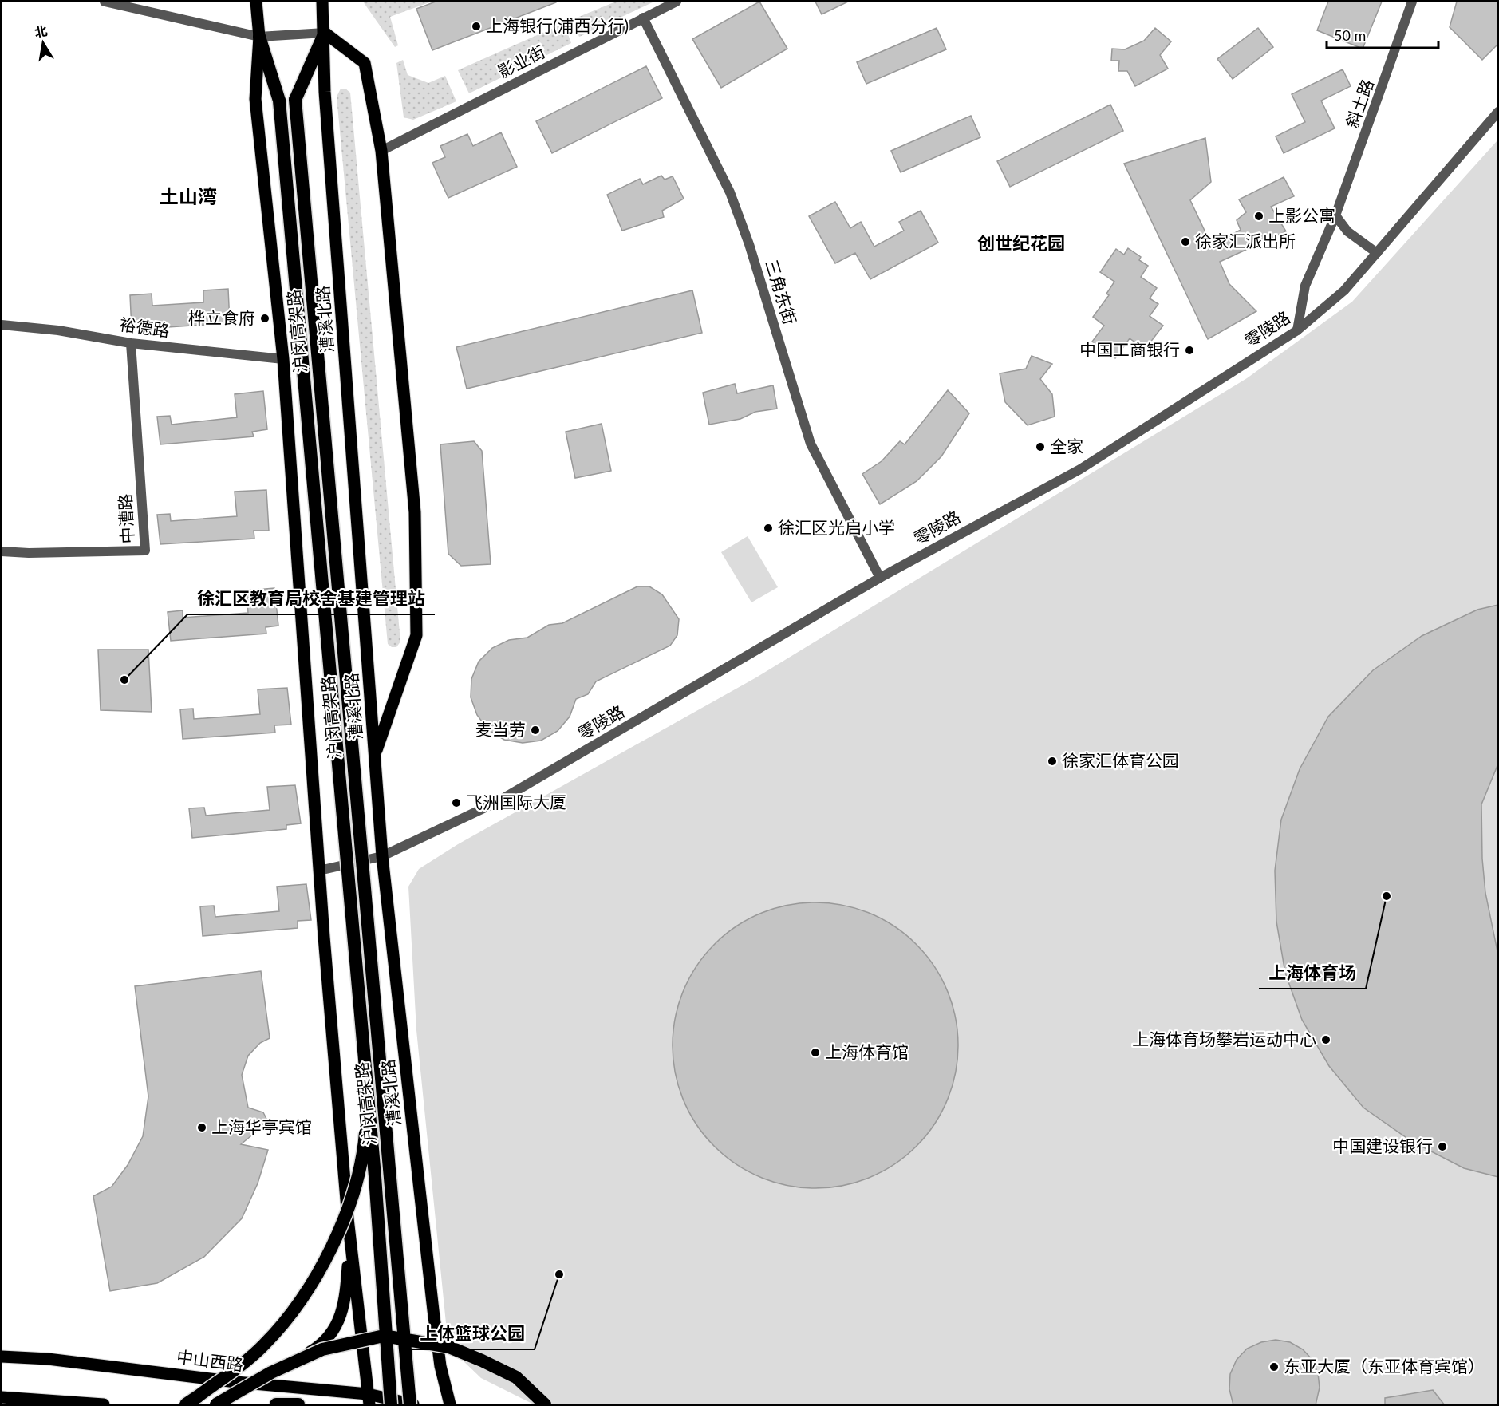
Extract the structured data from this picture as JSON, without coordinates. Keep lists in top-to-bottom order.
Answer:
{
  "streets": {
    "highway": ["沪闵高架路"],
    "main road": ["漕溪北路", "中山西路"],
    "street": [
      "影业街",
      "斜土路",
      "三角东街",
      "裕德路",
      "零陵路",
      "中漕路"
    ]
  },
  "crossings": [
    ["影业街", "三角东街"],
    ["斜土路", "零陵路"],
    ["三角东街", "零陵路"],
    ["漕溪北路", "零陵路"],
    ["漕溪北路", "沪闵高架路"],
    ["裕德路", "中漕路"],
    ["沪闵高架路", "中山西路"]
  ],
  "districts": ["土山湾", "创世纪花园"],
  "places": [
    "上海银行(浦西分行)",
    "上影公寓",
    "徐家汇派出所",
    "桦立食府",
    "中国工商银行",
    "全家",
    "徐汇区光启小学",
    "徐汇区教育局校舍基建管理站",
    "麦当劳",
    "徐家汇体育公园",
    "飞洲国际大厦",
    "上海体育场",
    "上海体育场攀岩运动中心",
    "上海体育馆",
    "上海华亭宾馆",
    "中国建设银行",
    "上体篮球公园",
    "东亚大厦（东亚体育宾馆）"
  ],
  "scale_bar": "50 m",
  "north": "top"
}
